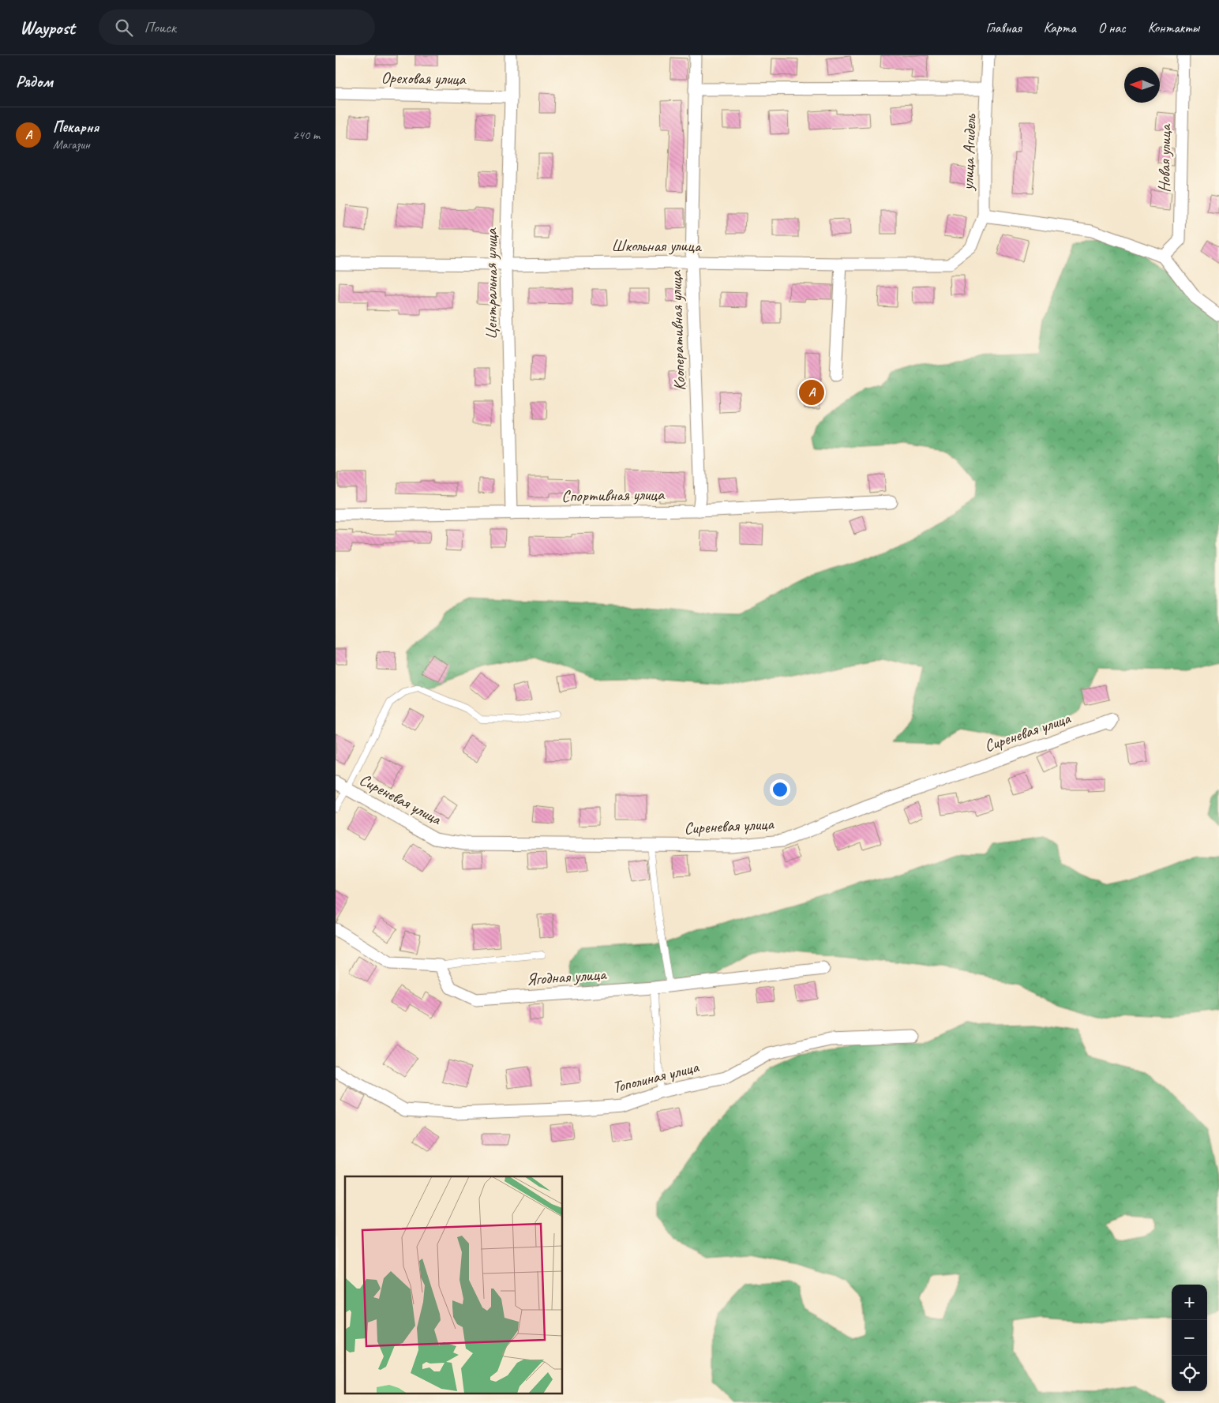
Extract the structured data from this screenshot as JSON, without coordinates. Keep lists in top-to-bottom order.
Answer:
{
  "streets": {
    "street": [
      "Ореховая улица",
      "улица Агидель",
      "Новая улица",
      "Школьная улица",
      "Центральная улица",
      "Кооперативная улица",
      "Спортивная улица",
      "Сиреневая улица",
      "Ягодная улица",
      "Тополиная улица"
    ]
  },
  "crossings": [
    ["Ореховая улица", "Центральная улица"],
    ["улица Агидель", "Школьная улица"],
    ["Школьная улица", "Центральная улица"],
    ["Школьная улица", "Кооперативная улица"],
    ["Центральная улица", "Спортивная улица"],
    ["Кооперативная улица", "Спортивная улица"]
  ],
  "north": "left",
  "page": {
    "header": "Waypost",
    "search": "Поиск",
    "nav": [
      "Главная",
      "Карта",
      "О нас",
      "Контакты"
    ],
    "heading": "Рядом",
    "list": [
      {
        "mark": "A",
        "name": "Пекарня",
        "note": "Магазин",
        "value": "240 m"
      }
    ],
    "pins": "A",
    "map_buttons": ["+", "−"]
  }
}
